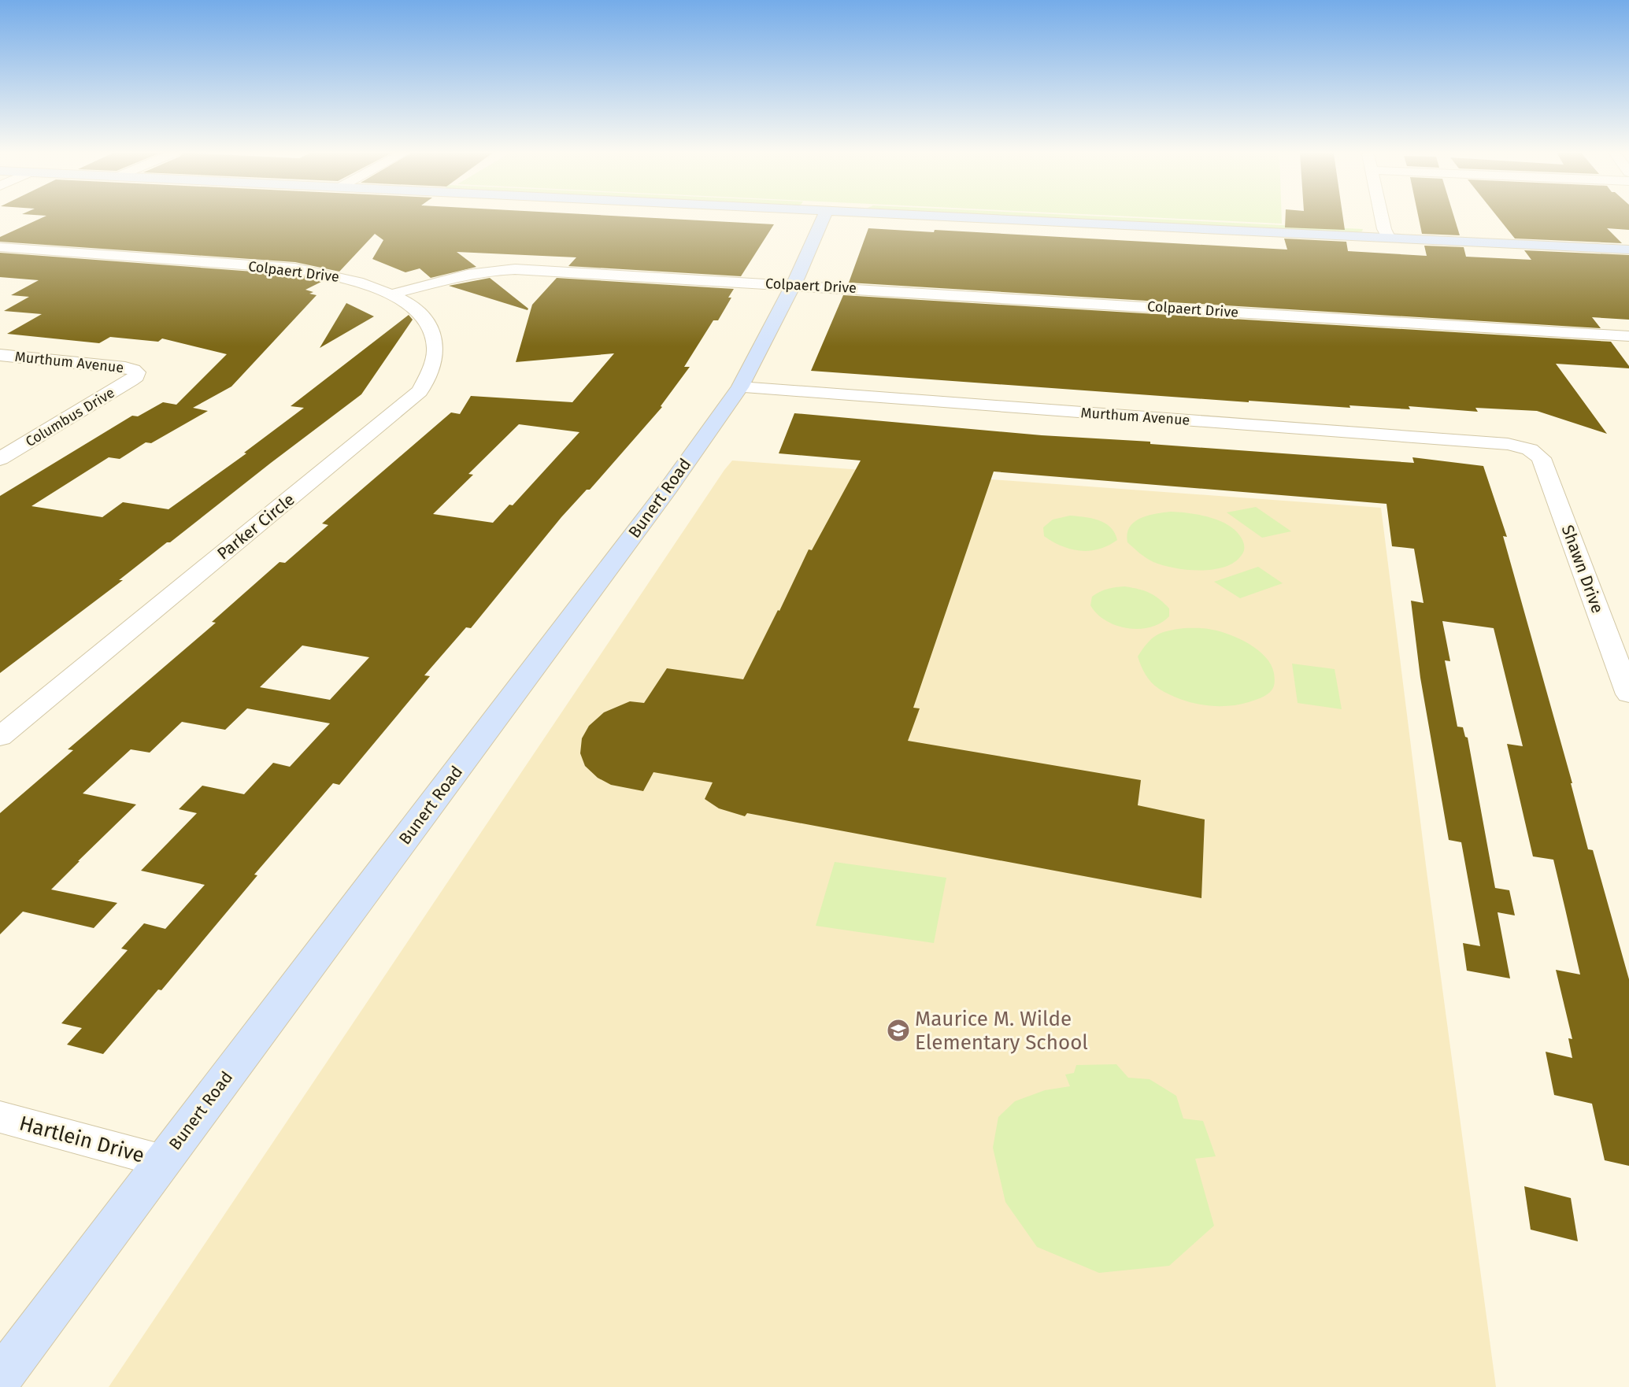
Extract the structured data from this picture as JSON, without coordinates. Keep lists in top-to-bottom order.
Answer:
{
  "streets": {
    "street": [
      "Colpaert Drive",
      "Murthum Avenue",
      "Columbus Drive",
      "Bunert Road",
      "Parker Circle",
      "Shawn Drive",
      "Hartlein Drive"
    ]
  },
  "crossings": [
    ["Colpaert Drive", "Bunert Road"],
    ["Colpaert Drive", "Parker Circle"],
    ["Murthum Avenue", "Columbus Drive"],
    ["Murthum Avenue", "Bunert Road"],
    ["Murthum Avenue", "Shawn Drive"],
    ["Bunert Road", "Hartlein Drive"]
  ],
  "places": {
    "school or university": ["Maurice M. Wilde Elementary School"]
  }
}
